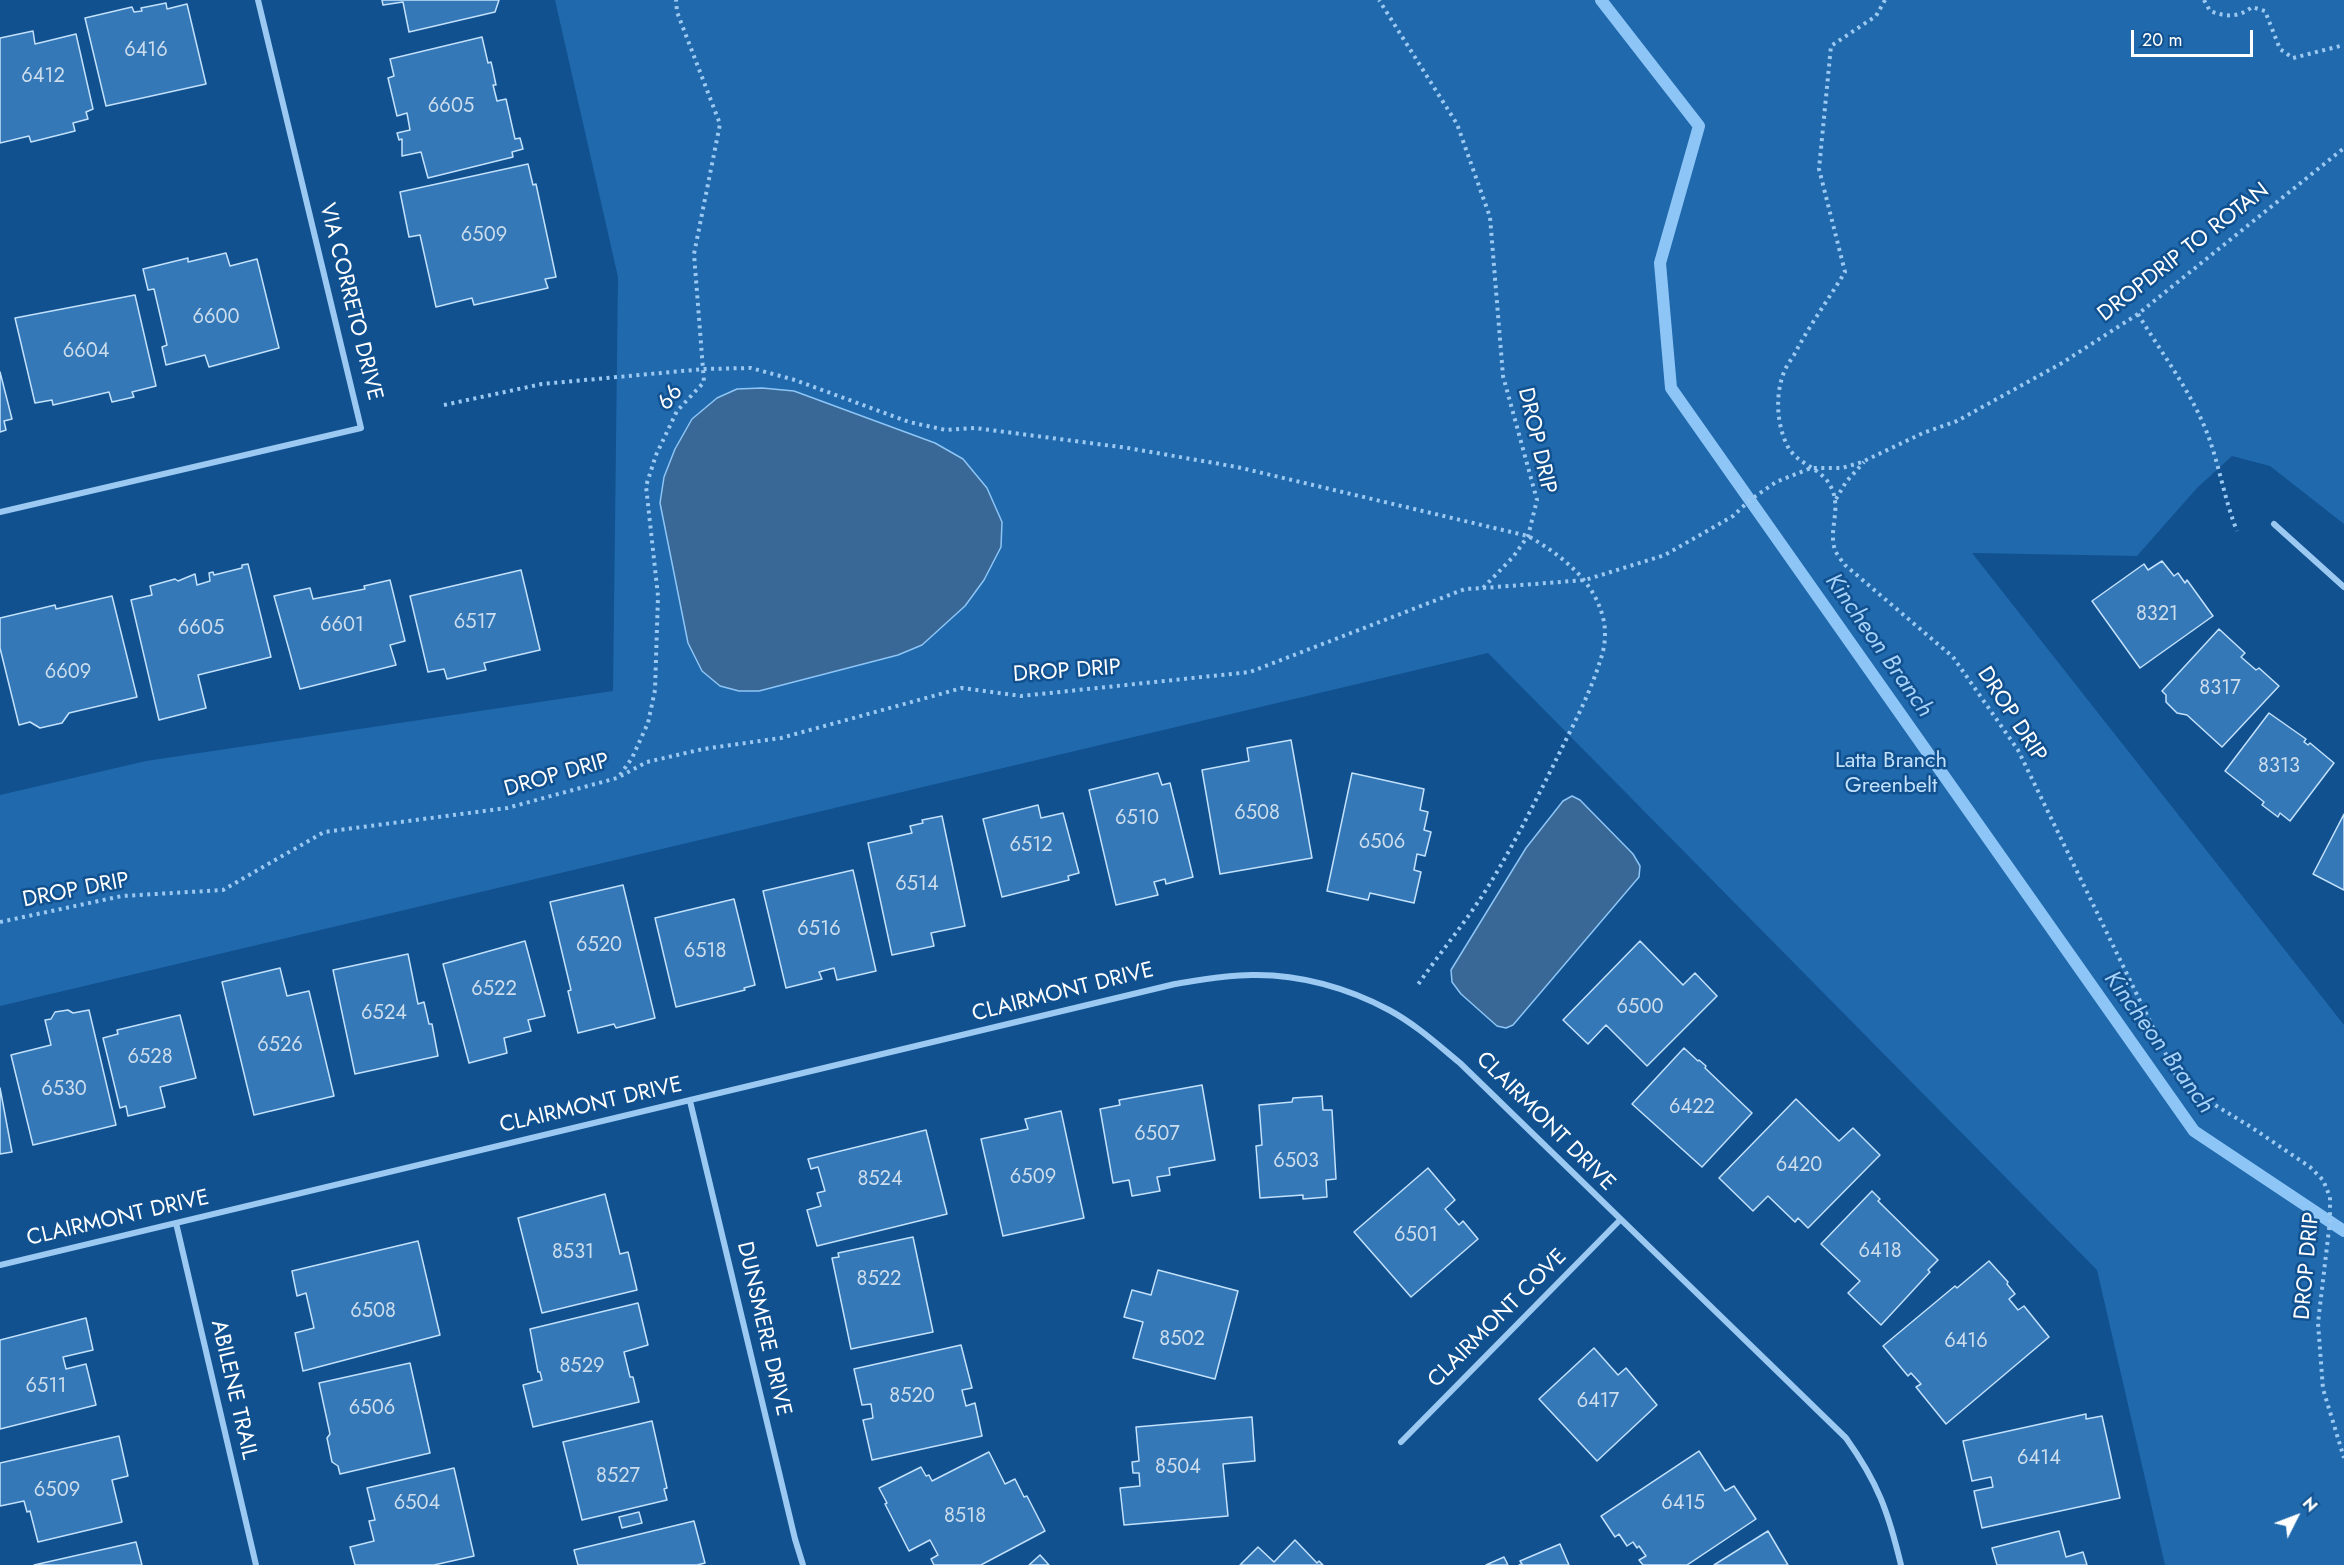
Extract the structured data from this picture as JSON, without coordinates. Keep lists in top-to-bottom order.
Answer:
{
  "streets": {
    "street": [
      "VIA CORRETO DRIVE",
      "CLAIRMONT DRIVE",
      "CLAIRMONT COVE",
      "DUNSMERE DRIVE",
      "ABILENE TRAIL"
    ],
    "path": ["DROPDRIP TO ROTAN", "66", "DROP DRIP"]
  },
  "crossings": [
    ["DROPDRIP TO ROTAN", "DROP DRIP"],
    ["66", "DROP DRIP"],
    ["CLAIRMONT DRIVE", "CLAIRMONT COVE"],
    ["CLAIRMONT DRIVE", "DUNSMERE DRIVE"],
    ["CLAIRMONT DRIVE", "ABILENE TRAIL"]
  ],
  "water": ["Kincheon Branch"],
  "parks": ["Latta Branch Greenbelt"],
  "house_numbers": [
    "6416",
    "6412",
    "6605",
    "6509",
    "6600",
    "6604",
    "8321",
    "6517",
    "6601",
    "6605",
    "6609",
    "8317",
    "8313",
    "6508",
    "6510",
    "6506",
    "6512",
    "6514",
    "6516",
    "6520",
    "6518",
    "6522",
    "6500",
    "6524",
    "6526",
    "6528",
    "6530",
    "6422",
    "6507",
    "6503",
    "6420",
    "6509",
    "8524",
    "6501",
    "6418",
    "8531",
    "8522",
    "6508",
    "8502",
    "6416",
    "8529",
    "6511",
    "8520",
    "6417",
    "6506",
    "6414",
    "8504",
    "8527",
    "6509",
    "6504",
    "6415",
    "8518"
  ],
  "scale_bar": "20 m",
  "north": "top right"
}
